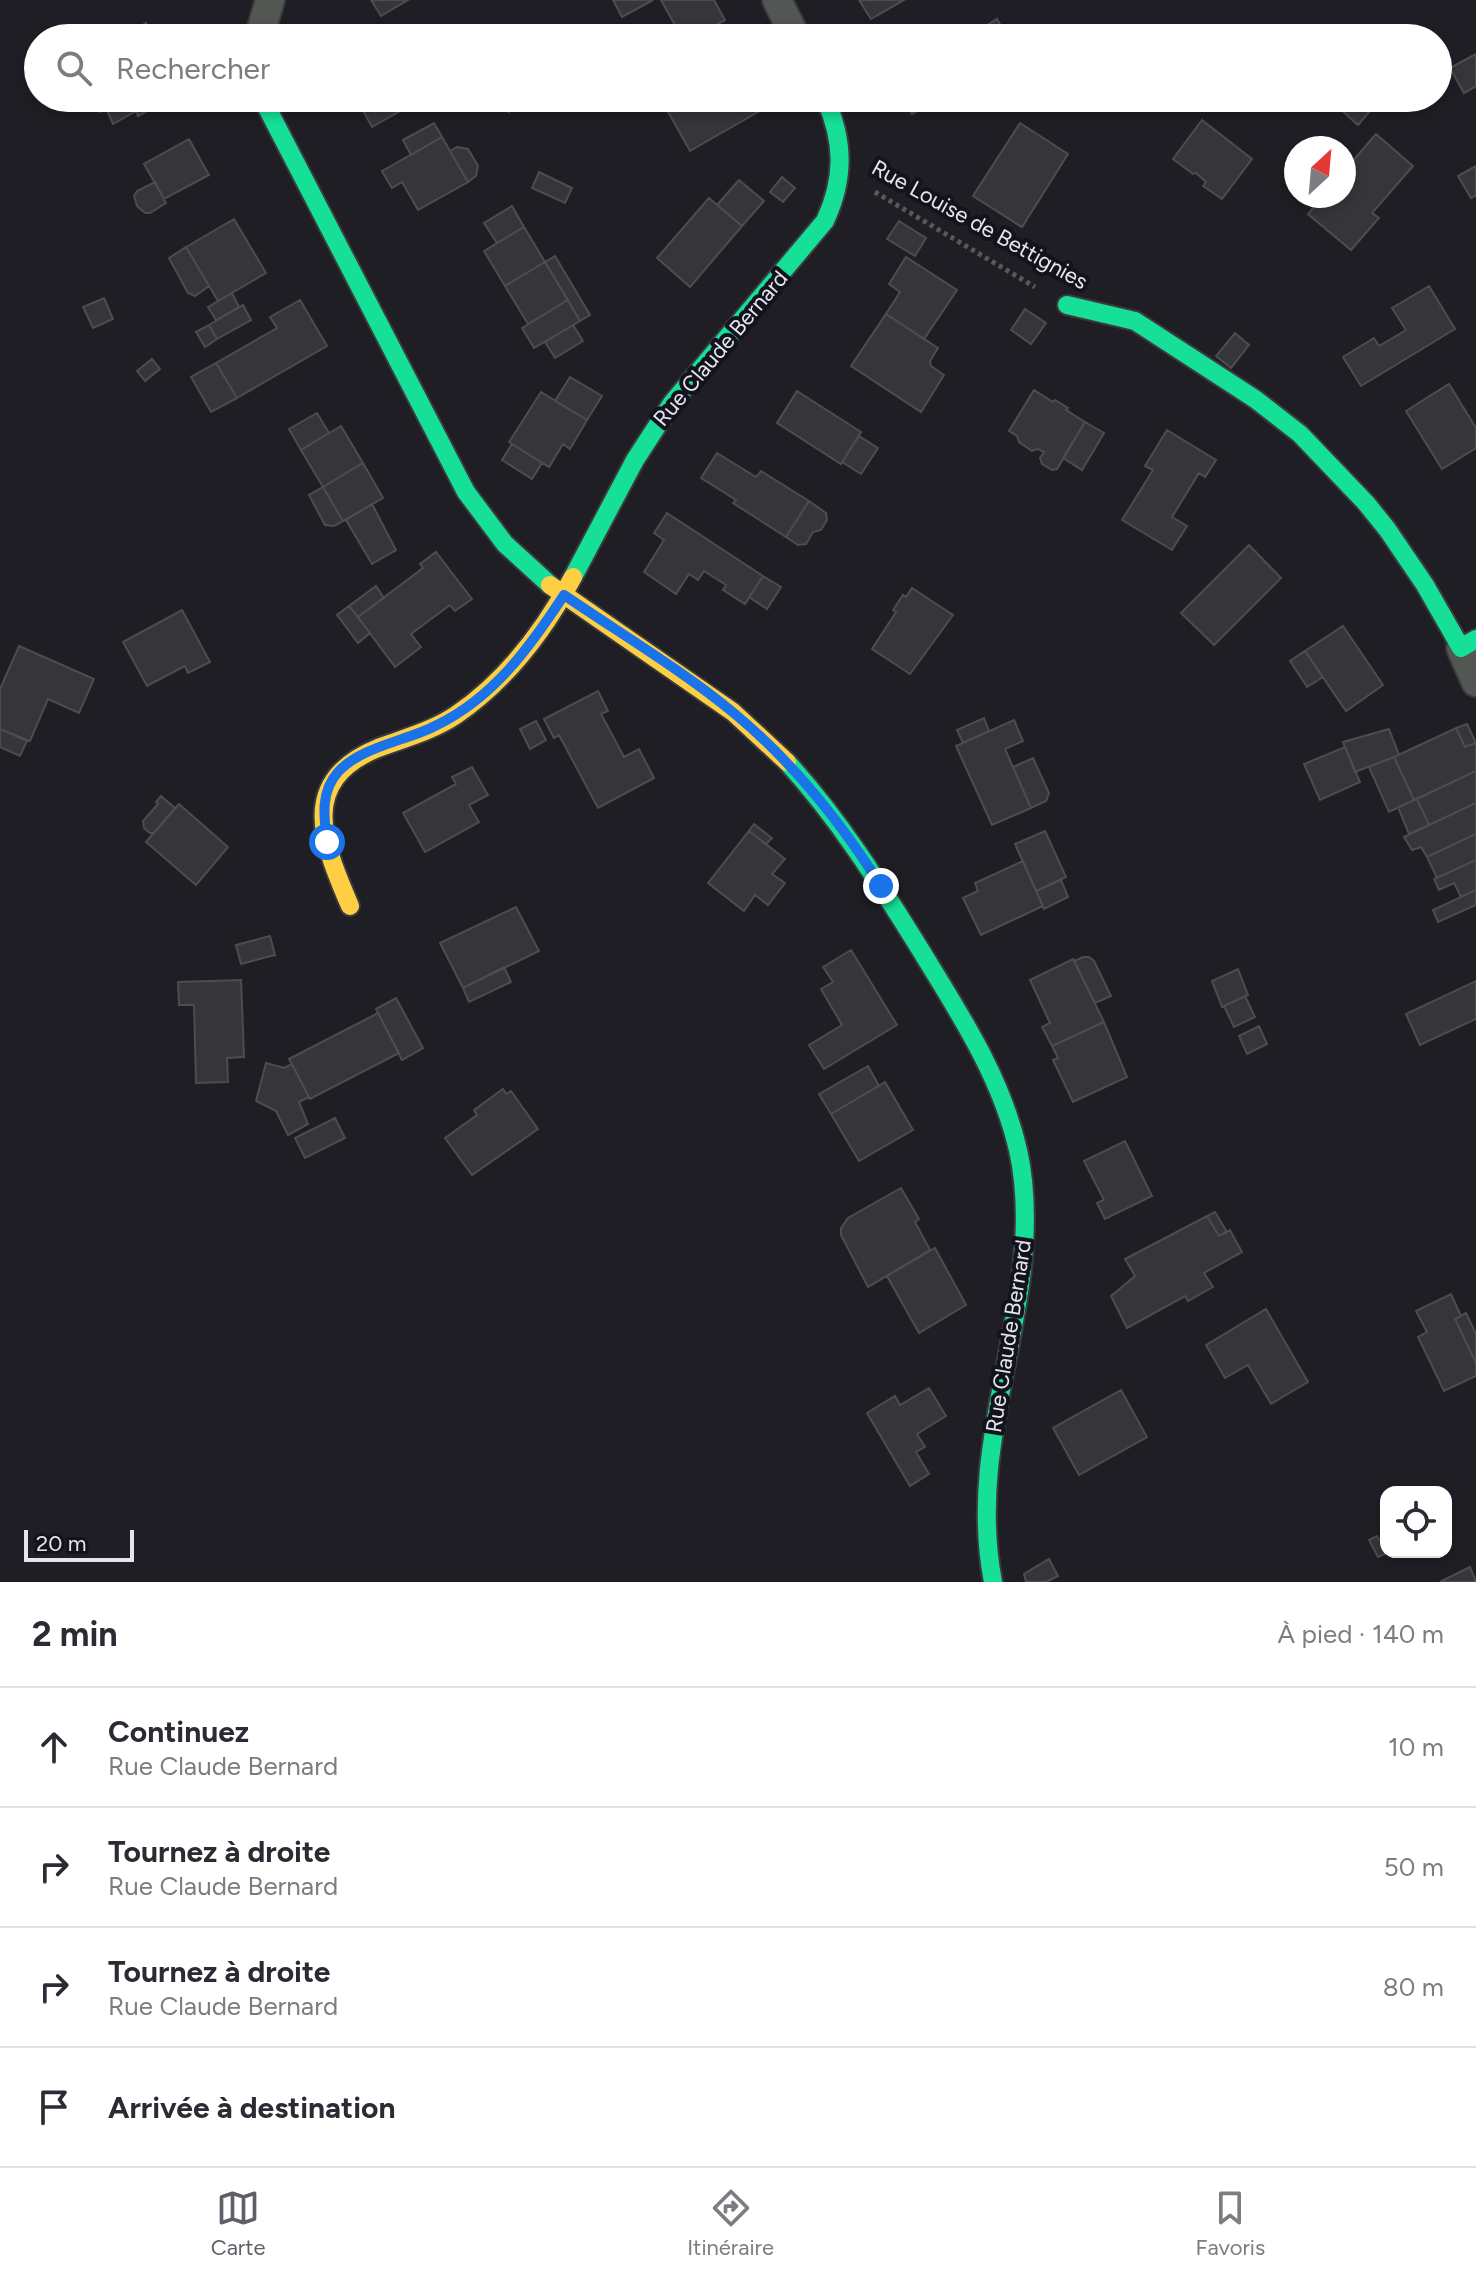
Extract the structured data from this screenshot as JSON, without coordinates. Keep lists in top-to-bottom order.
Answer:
{
  "streets": {
    "street": ["Rue Louise de Bettignies", "Rue Claude Bernard"]
  },
  "crossings": [
    ["Rue Louise de Bettignies", "Rue Claude Bernard"]
  ],
  "scale_bar": "20 m",
  "north": "top right",
  "page": {
    "search": "Rechercher",
    "scale": "20 m",
    "heading": ["2 min", "À pied · 140 m"],
    "list": [
      ["Continuez", "Rue Claude Bernard", "10 m"],
      ["Tournez à droite", "Rue Claude Bernard", "50 m"],
      ["Tournez à droite", "Rue Claude Bernard", "80 m"],
      "Arrivée à destination"
    ],
    "nav": ["Carte", "Itinéraire", "Favoris"]
  }
}
